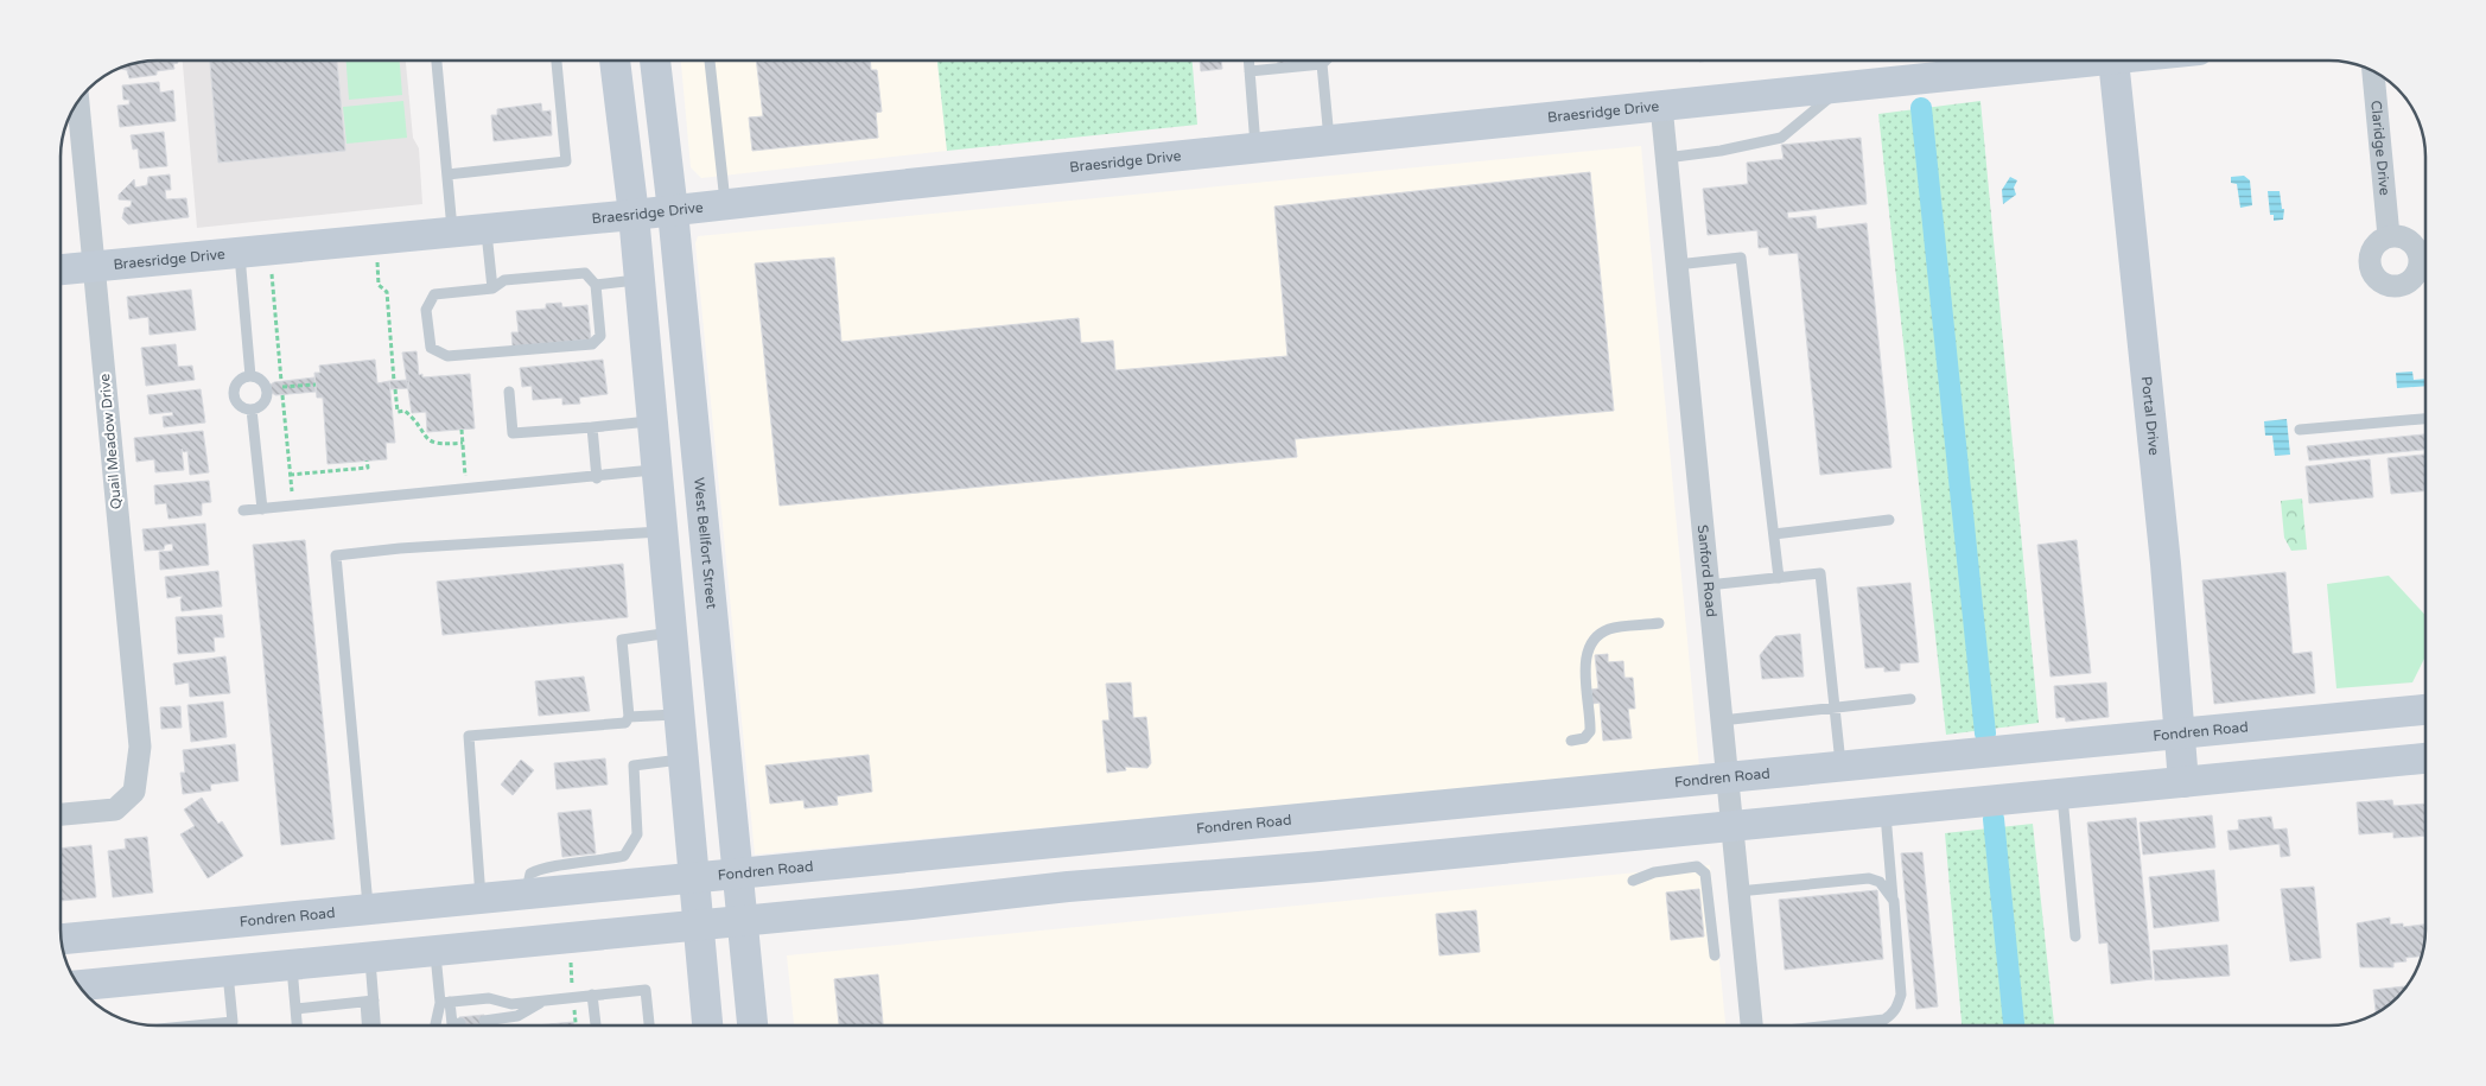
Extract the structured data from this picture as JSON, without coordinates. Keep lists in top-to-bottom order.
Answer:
{
  "streets": {
    "main road": [
      "Braesridge Drive",
      "Portal Drive",
      "West Bellfort Street",
      "Fondren Road"
    ],
    "street": ["Claridge Drive", "Quail Meadow Drive", "Sanford Road"]
  },
  "crossings": [
    ["Braesridge Drive", "Quail Meadow Drive"],
    ["Braesridge Drive", "West Bellfort Street"],
    ["Braesridge Drive", "Sanford Road"],
    ["Portal Drive", "Fondren Road"],
    ["West Bellfort Street", "Fondren Road"],
    ["Sanford Road", "Fondren Road"]
  ]
}
